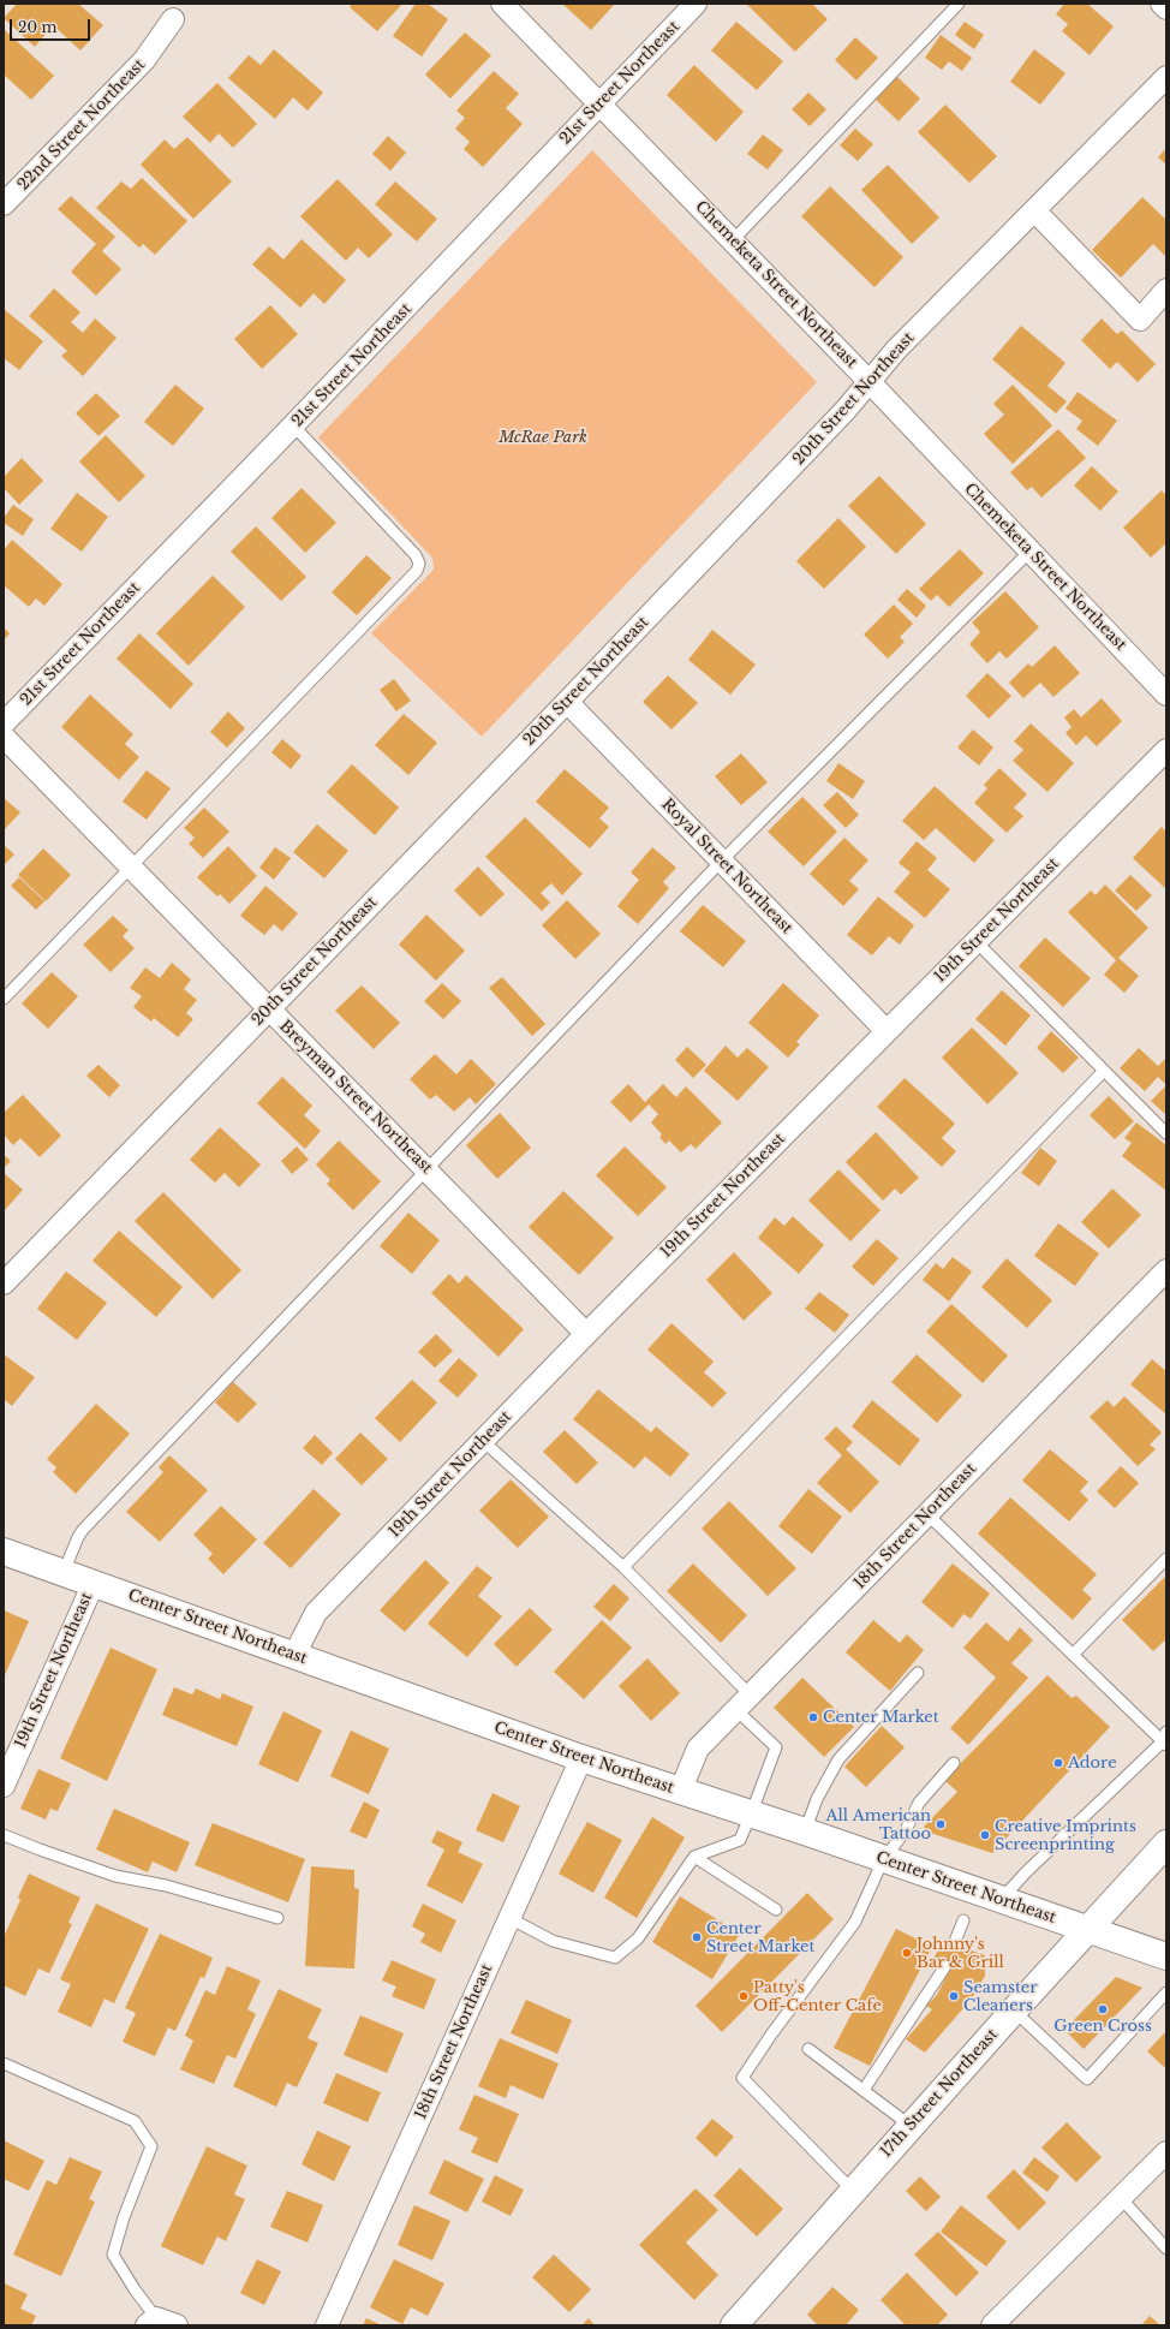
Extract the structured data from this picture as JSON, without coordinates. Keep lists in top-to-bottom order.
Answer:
{
  "streets": {
    "main road": ["Center Street Northeast", "17th Street Northeast"],
    "street": [
      "21st Street Northeast",
      "22nd Street Northeast",
      "Chemeketa Street Northeast",
      "20th Street Northeast",
      "Royal Street Northeast",
      "19th Street Northeast",
      "Breyman Street Northeast",
      "18th Street Northeast"
    ]
  },
  "crossings": [
    ["21st Street Northeast", "Chemeketa Street Northeast"],
    ["Chemeketa Street Northeast", "20th Street Northeast"],
    ["20th Street Northeast", "Royal Street Northeast"],
    ["20th Street Northeast", "Breyman Street Northeast"],
    ["Royal Street Northeast", "19th Street Northeast"],
    ["19th Street Northeast", "Breyman Street Northeast"],
    ["19th Street Northeast", "Center Street Northeast"],
    ["18th Street Northeast", "Center Street Northeast"],
    ["Center Street Northeast", "17th Street Northeast"]
  ],
  "parks": ["McRae Park"],
  "places": [
    "Center Market",
    "Adore",
    "All American Tattoo",
    "Creative Imprints Screenprinting",
    "Center Street Market",
    "Johnny's Bar & Grill",
    "Patty's Off-Center Cafe",
    "Seamster Cleaners",
    "Green Cross"
  ],
  "scale_bar": "20 m"
}
